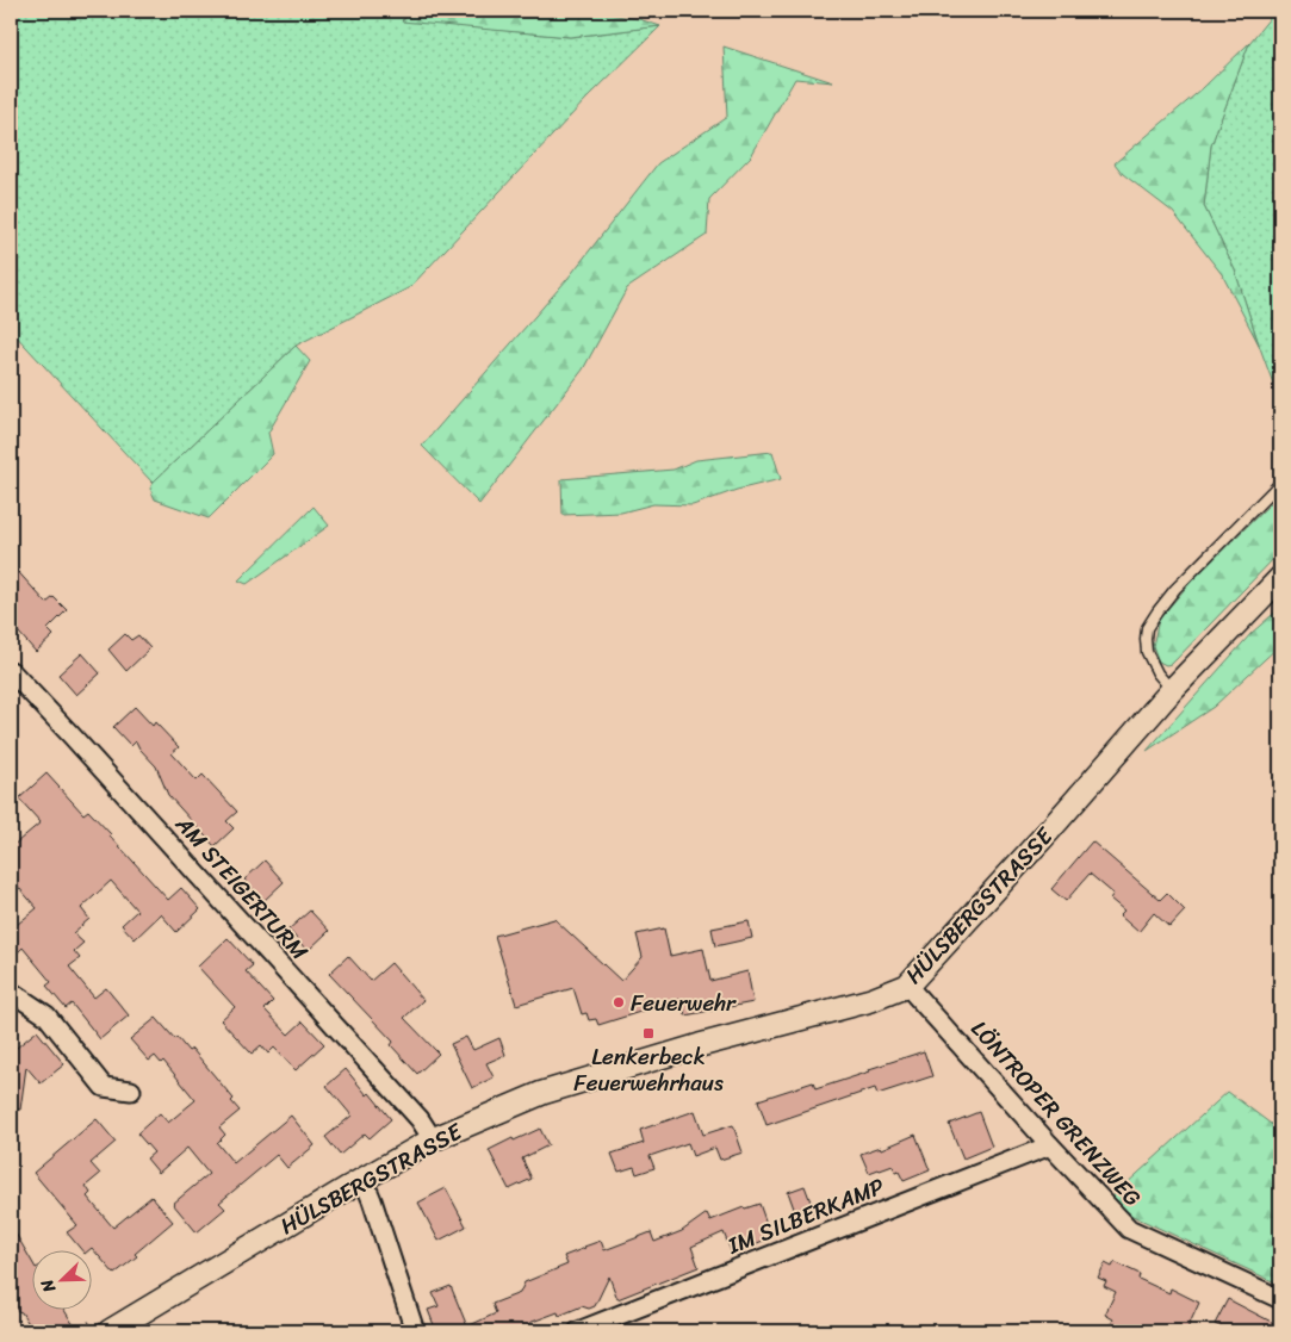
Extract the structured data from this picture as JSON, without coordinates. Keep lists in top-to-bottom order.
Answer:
{
  "streets": {
    "street": [
      "AM STEIGERTURM",
      "HÜLSBERGSTRASSE",
      "LÖNTROPER GRENZWEG",
      "IM SILBERKAMP"
    ]
  },
  "crossings": [
    ["AM STEIGERTURM", "HÜLSBERGSTRASSE"],
    ["HÜLSBERGSTRASSE", "LÖNTROPER GRENZWEG"],
    ["LÖNTROPER GRENZWEG", "IM SILBERKAMP"]
  ],
  "places": {
    "other": ["Feuerwehr"],
    "transit": ["Lenkerbeck Feuerwehrhaus"]
  },
  "north": "bottom left"
}
